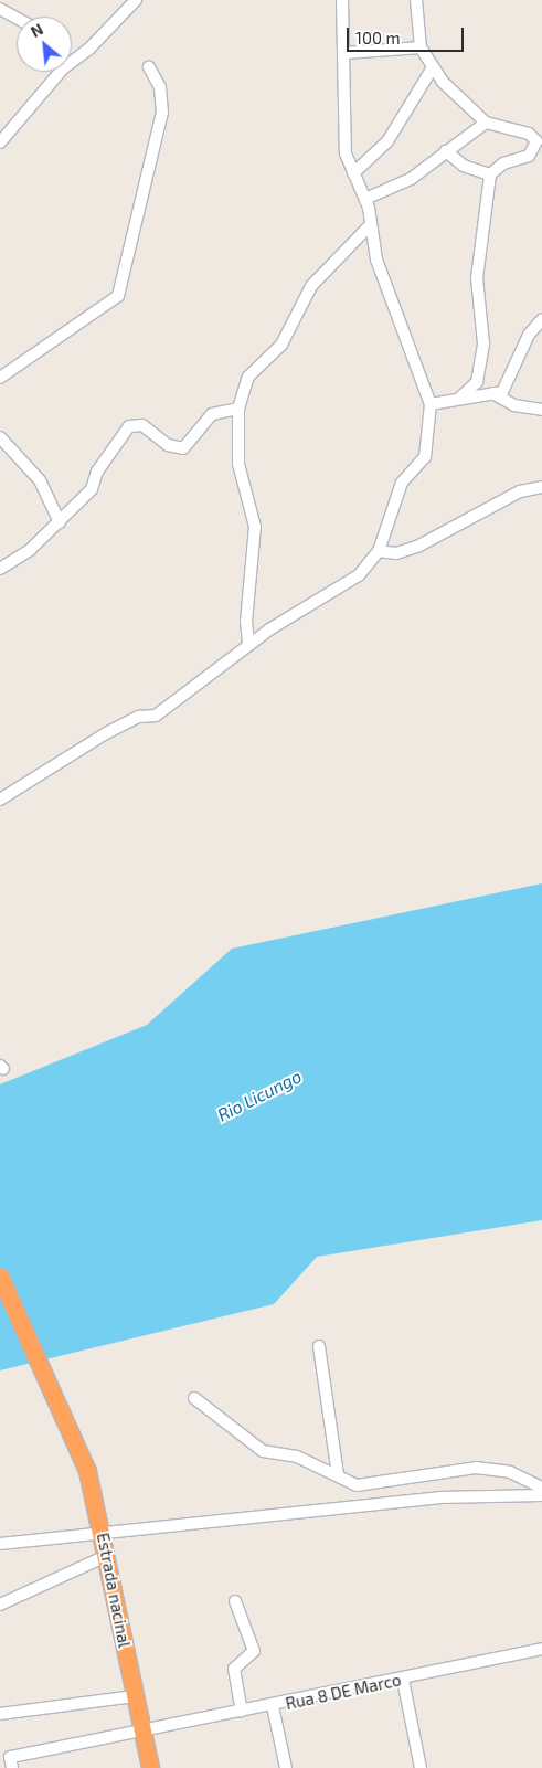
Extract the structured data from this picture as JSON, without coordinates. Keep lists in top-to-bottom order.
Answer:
{
  "streets": {
    "highway": ["Estrada nacinal"],
    "street": ["Rua 8 DE Marco"]
  },
  "crossings": [
    ["Estrada nacinal", "Rua 8 DE Marco"]
  ],
  "water": ["Rio Licungo"],
  "scale_bar": "100 m",
  "north": "top left"
}
